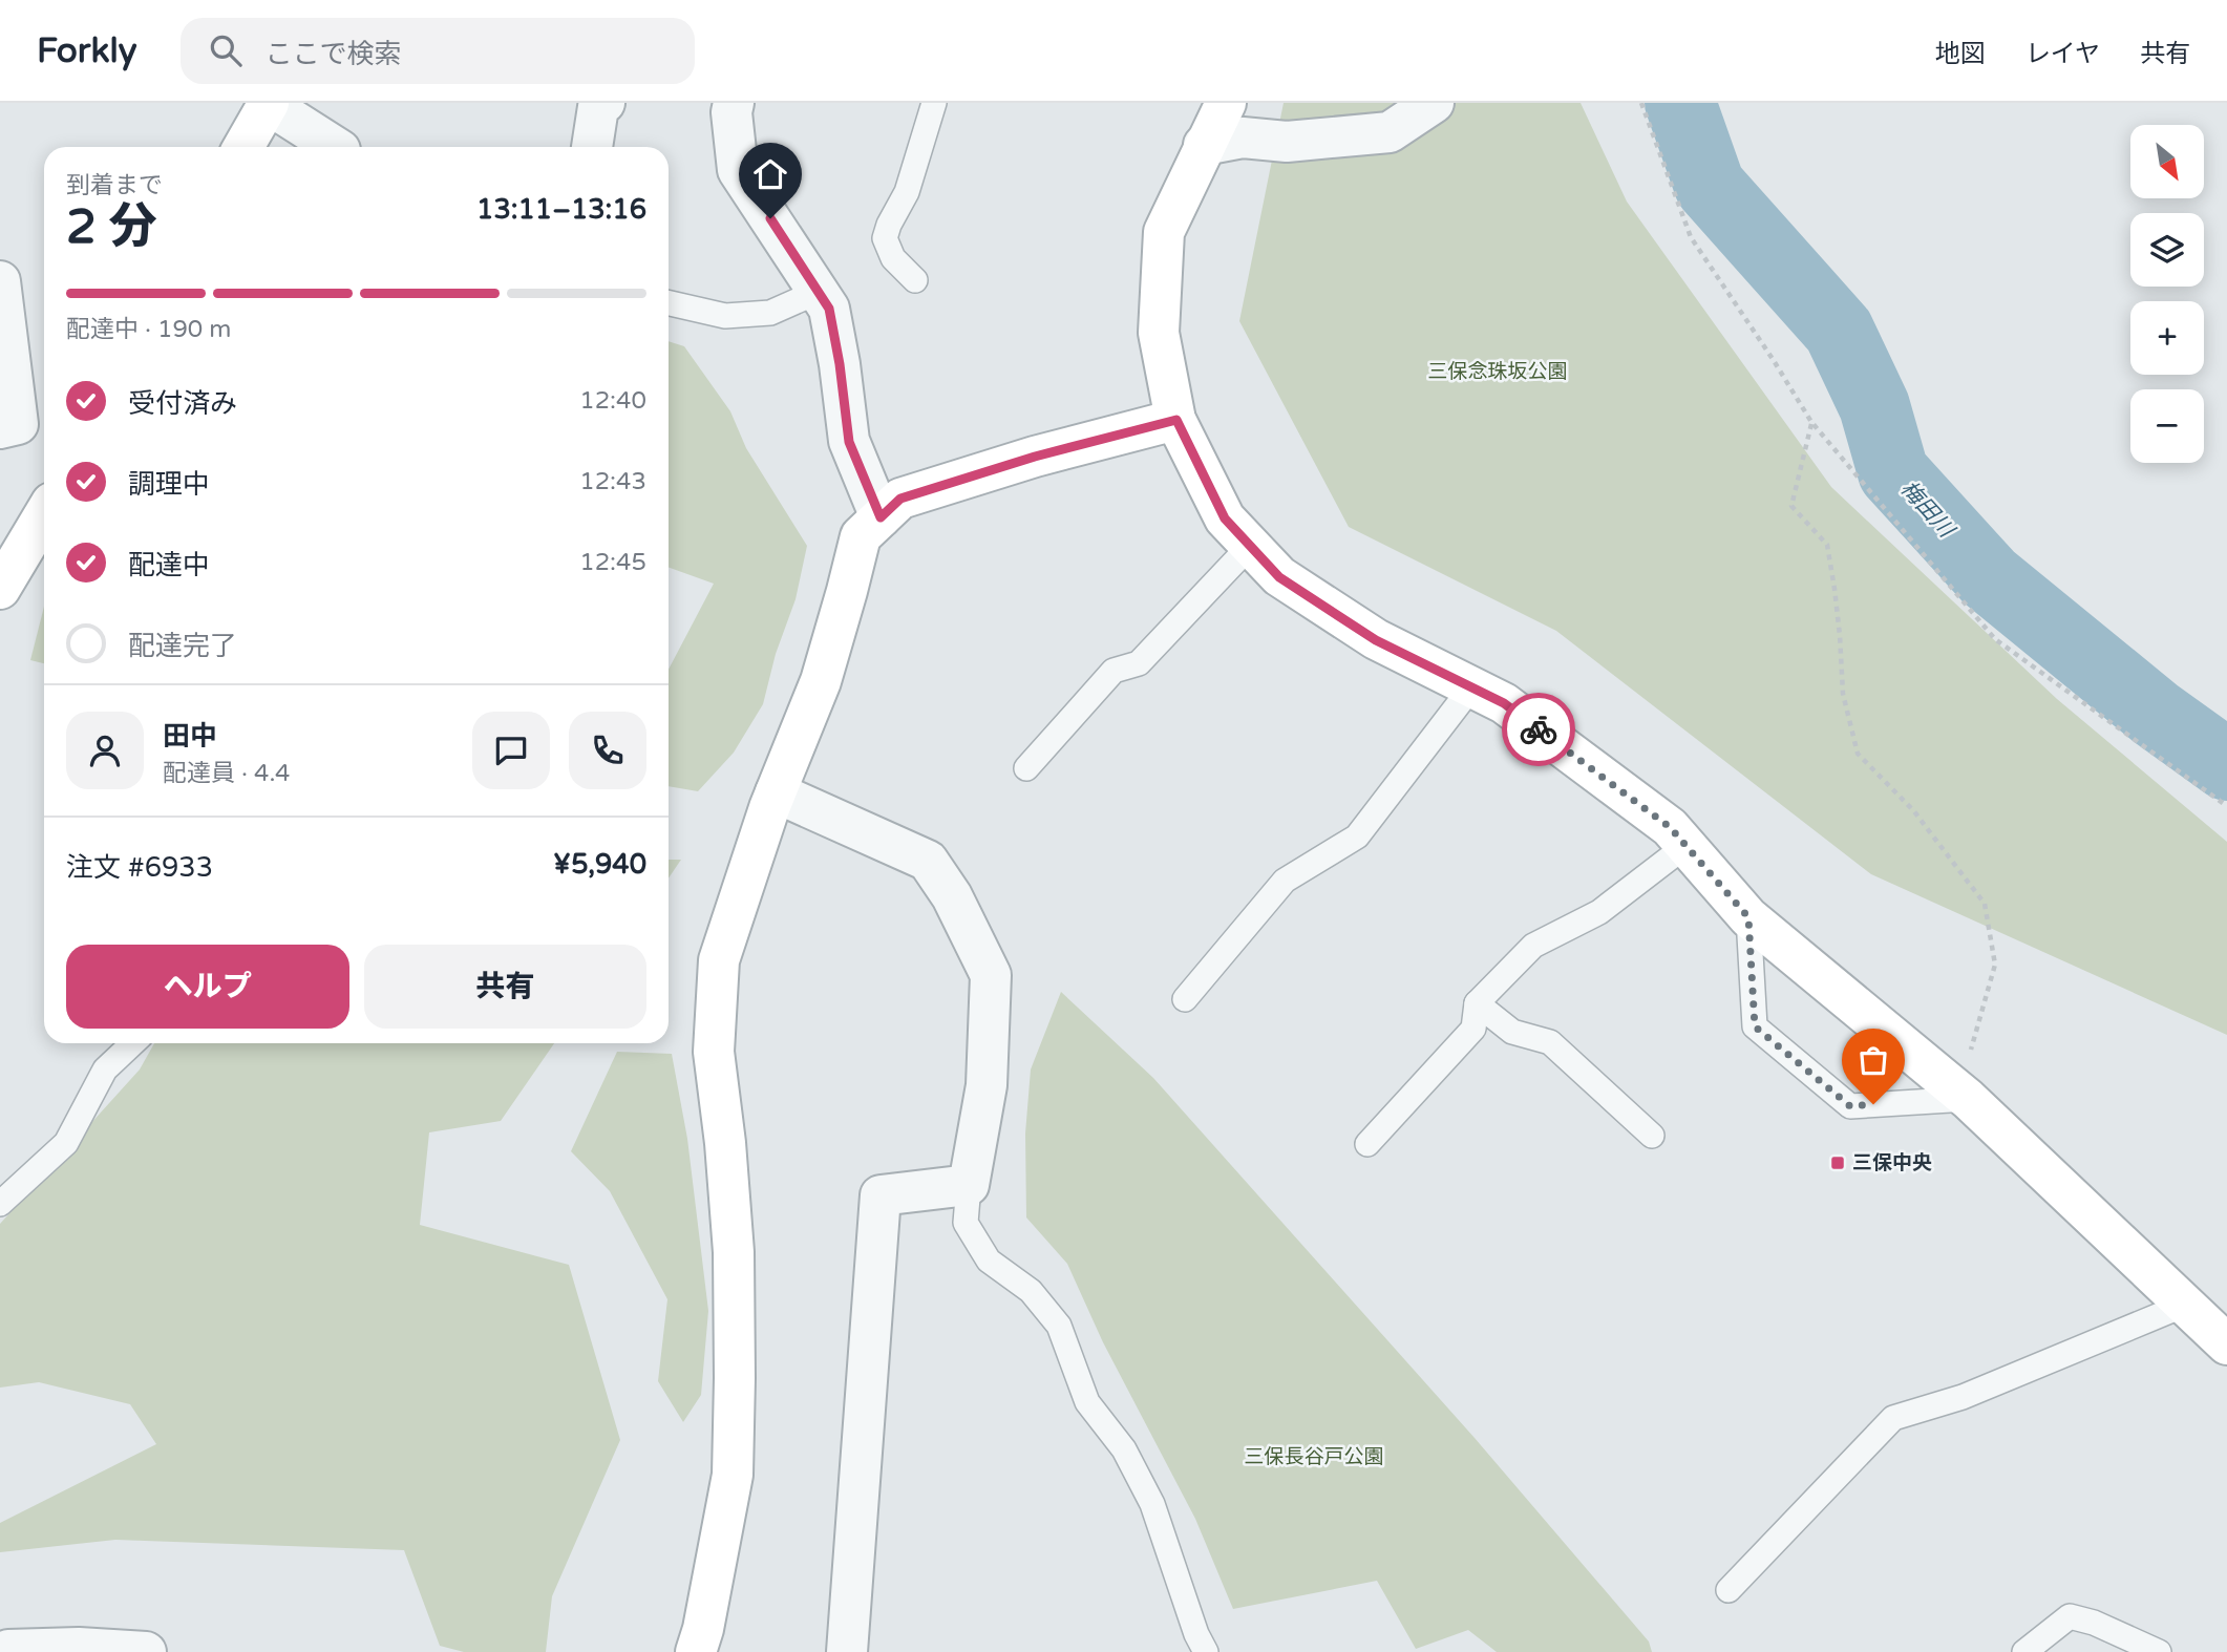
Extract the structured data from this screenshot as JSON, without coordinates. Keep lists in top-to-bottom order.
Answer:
{
  "water": ["梅田川"],
  "parks": ["三保念珠坂公園", "三保長谷戸公園"],
  "places": {
    "transit": ["三保中央"]
  },
  "north": "bottom right",
  "page": {
    "header": "Forkly",
    "search": "ここで検索",
    "nav": ["地図", "レイヤ", "共有"],
    "map_buttons": ["+", "−"],
    "heading": ["2 分", "到着まで", "13:11–13:16"],
    "panel": [
      "田中",
      "配達員 · 4.4",
      "注文 #6933",
      "¥5,940"
    ],
    "bar": "配達中 · 190 m",
    "list": [
      ["受付済み", "12:40"],
      ["調理中", "12:43"],
      ["配達中", "12:45"],
      "配達完了"
    ],
    "buttons": ["ヘルプ", "共有"]
  }
}
